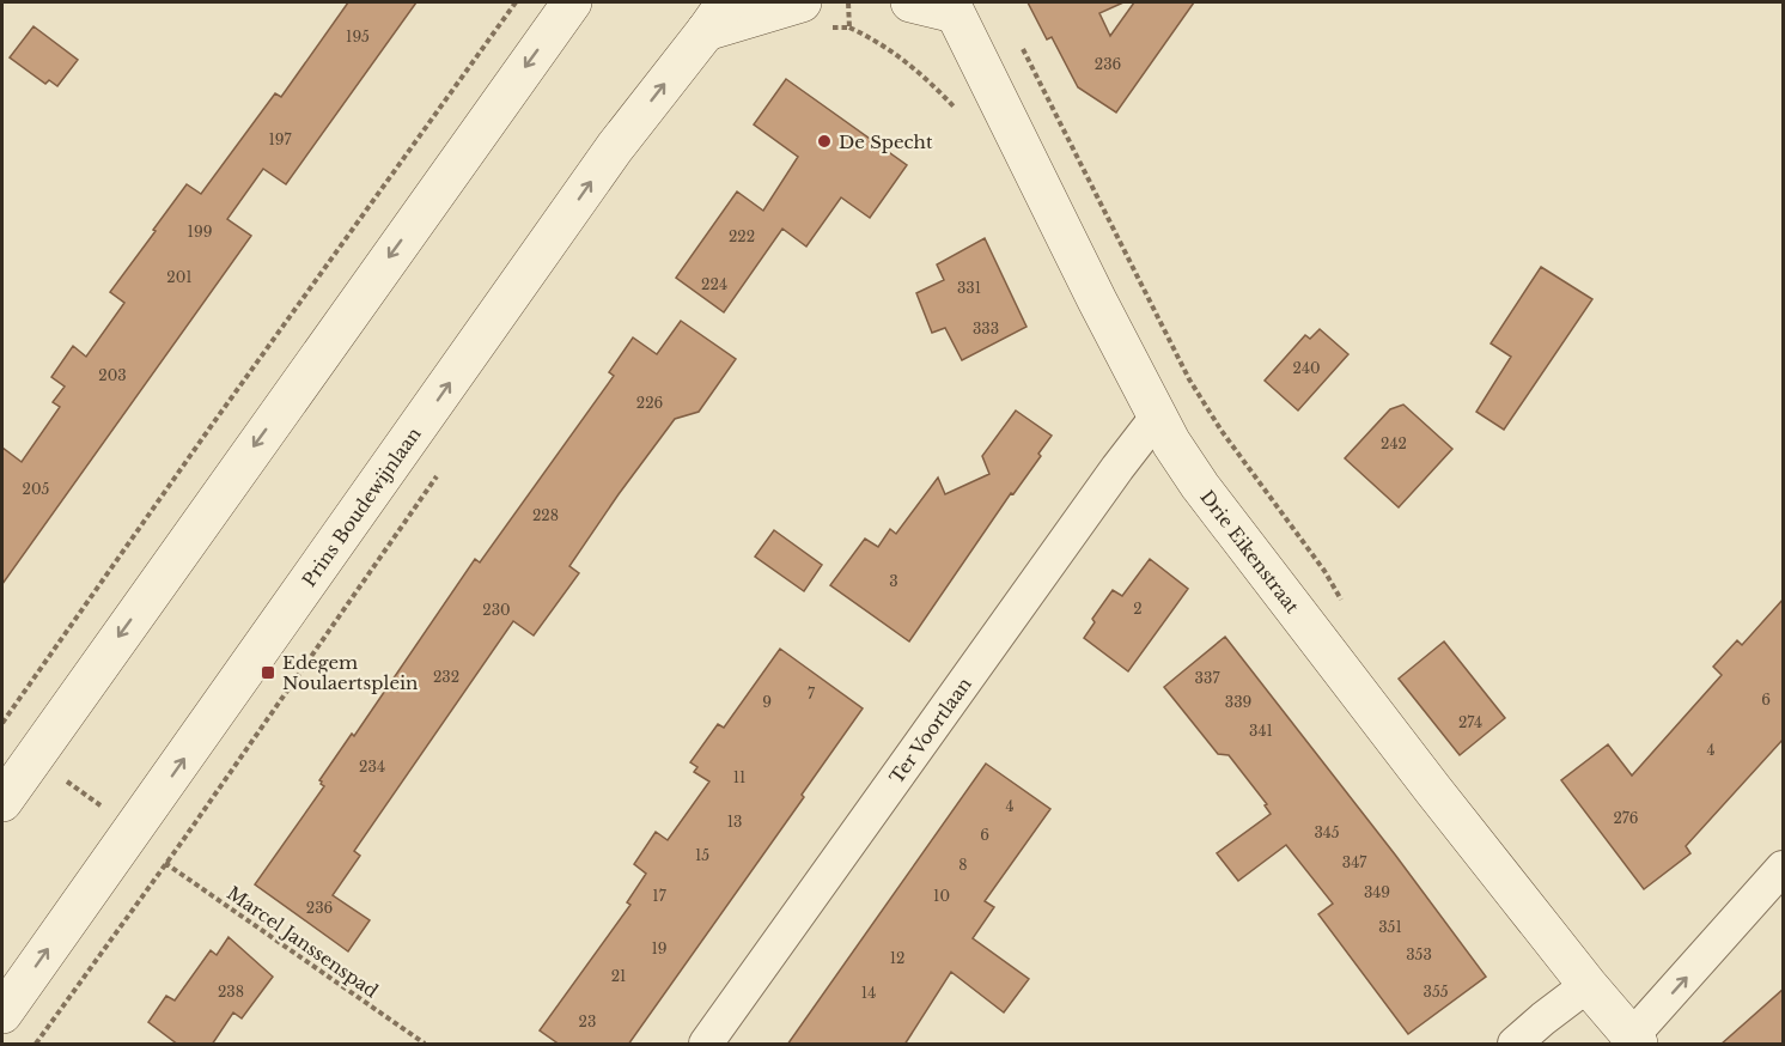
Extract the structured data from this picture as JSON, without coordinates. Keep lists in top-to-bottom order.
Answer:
{
  "streets": {
    "main road": ["Prins Boudewijnlaan", "Drie Eikenstraat"],
    "street": ["Ter Voortlaan"],
    "path": ["Marcel Janssenspad"]
  },
  "crossings": [
    ["Drie Eikenstraat", "Ter Voortlaan"]
  ],
  "places": {
    "other": ["De Specht"],
    "transit": ["Edegem Noulaertsplein"]
  },
  "house_numbers": [
    "195",
    "236",
    "197",
    "199",
    "222",
    "201",
    "224",
    "331",
    "333",
    "240",
    "203",
    "226",
    "242",
    "205",
    "228",
    "3",
    "2",
    "230",
    "232",
    "337",
    "7",
    "6",
    "9",
    "339",
    "274",
    "341",
    "4",
    "234",
    "11",
    "4",
    "276",
    "13",
    "345",
    "6",
    "15",
    "347",
    "8",
    "349",
    "17",
    "10",
    "236",
    "351",
    "19",
    "353",
    "12",
    "21",
    "238",
    "355",
    "14",
    "23"
  ]
}
